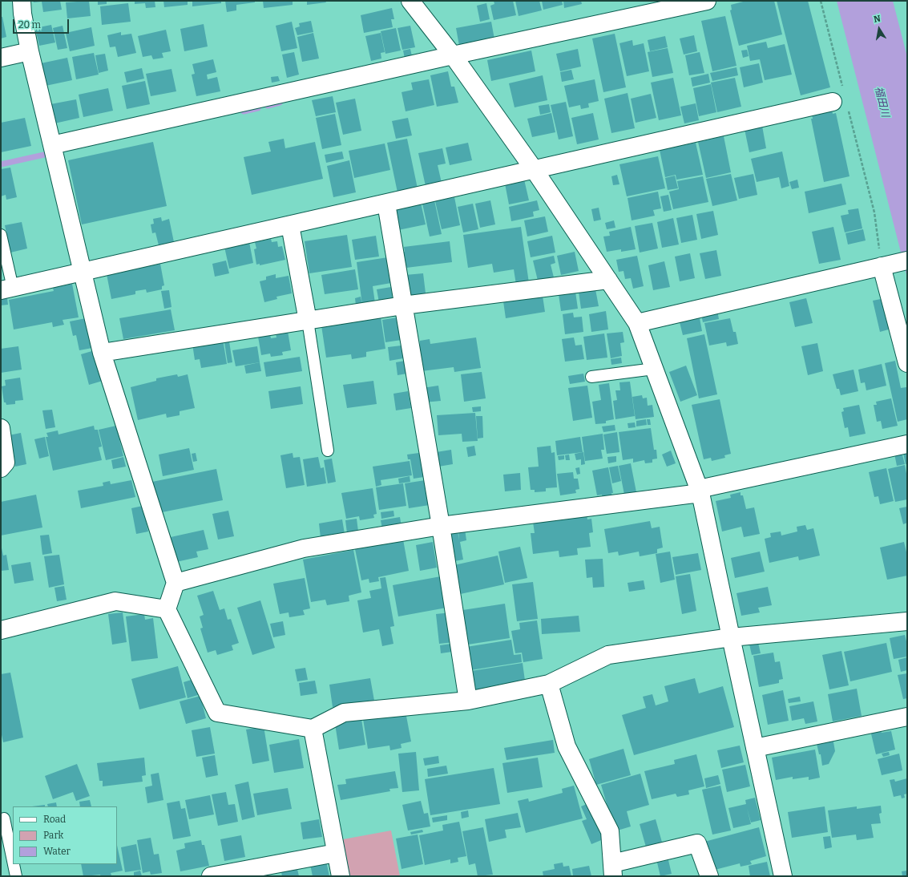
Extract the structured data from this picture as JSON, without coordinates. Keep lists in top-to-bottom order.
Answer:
{
  "water": ["福田川"],
  "legend": ["Road", "Park", "Water"],
  "scale_bar": "20 m",
  "north": "top"
}
